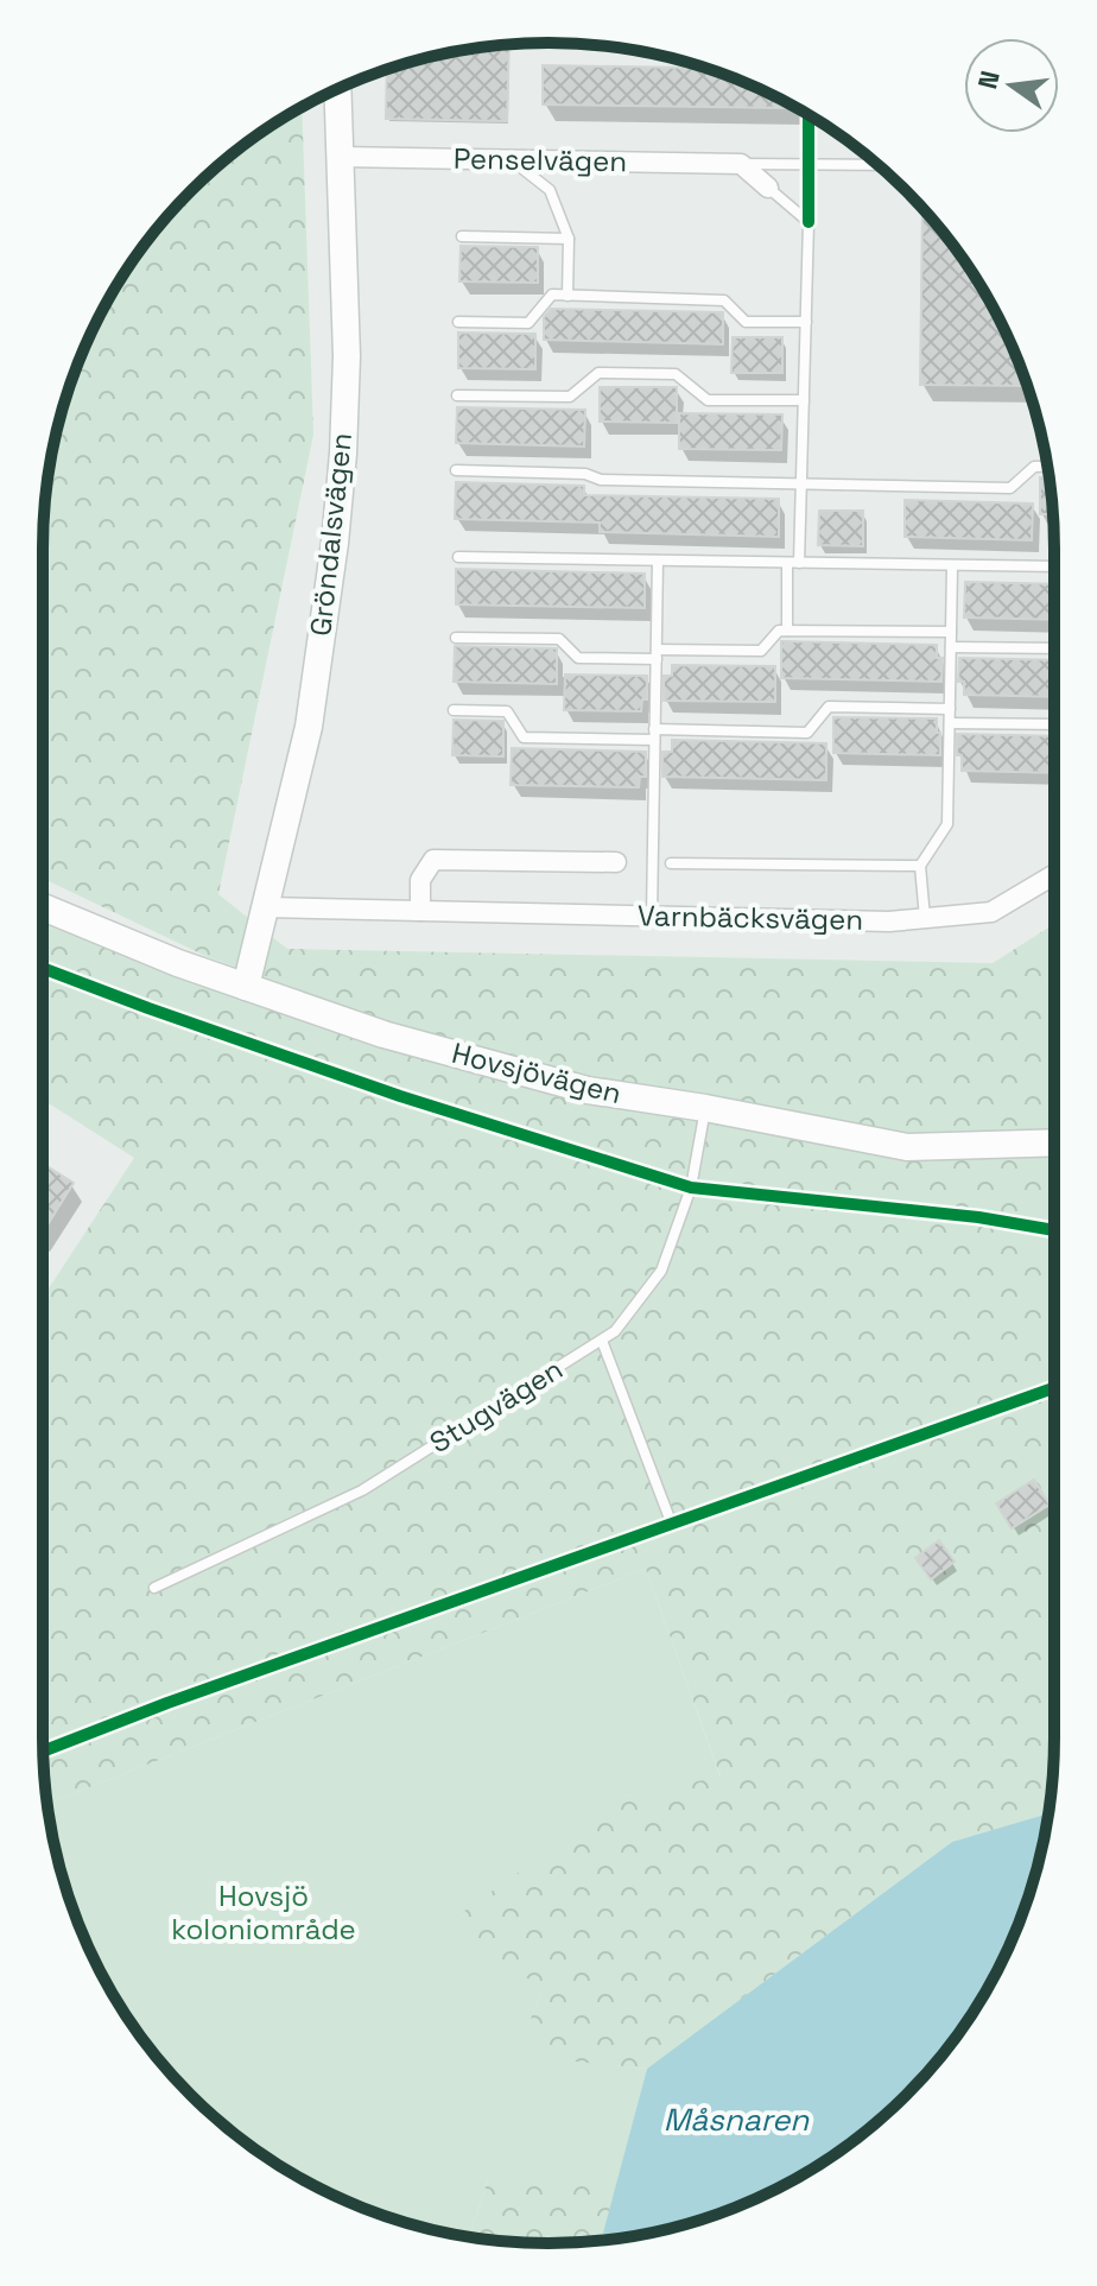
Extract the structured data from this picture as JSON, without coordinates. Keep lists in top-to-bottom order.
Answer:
{
  "streets": {
    "street": [
      "Penselvägen",
      "Gröndalsvägen",
      "Varnbäcksvägen",
      "Hovsjövägen"
    ],
    "lane": ["Stugvägen"]
  },
  "crossings": [
    ["Penselvägen", "Gröndalsvägen"],
    ["Gröndalsvägen", "Varnbäcksvägen"],
    ["Gröndalsvägen", "Hovsjövägen"],
    ["Hovsjövägen", "Stugvägen"]
  ],
  "water": ["Måsnaren"],
  "parks": ["Hovsjö koloniområde"],
  "north": "left"
}
